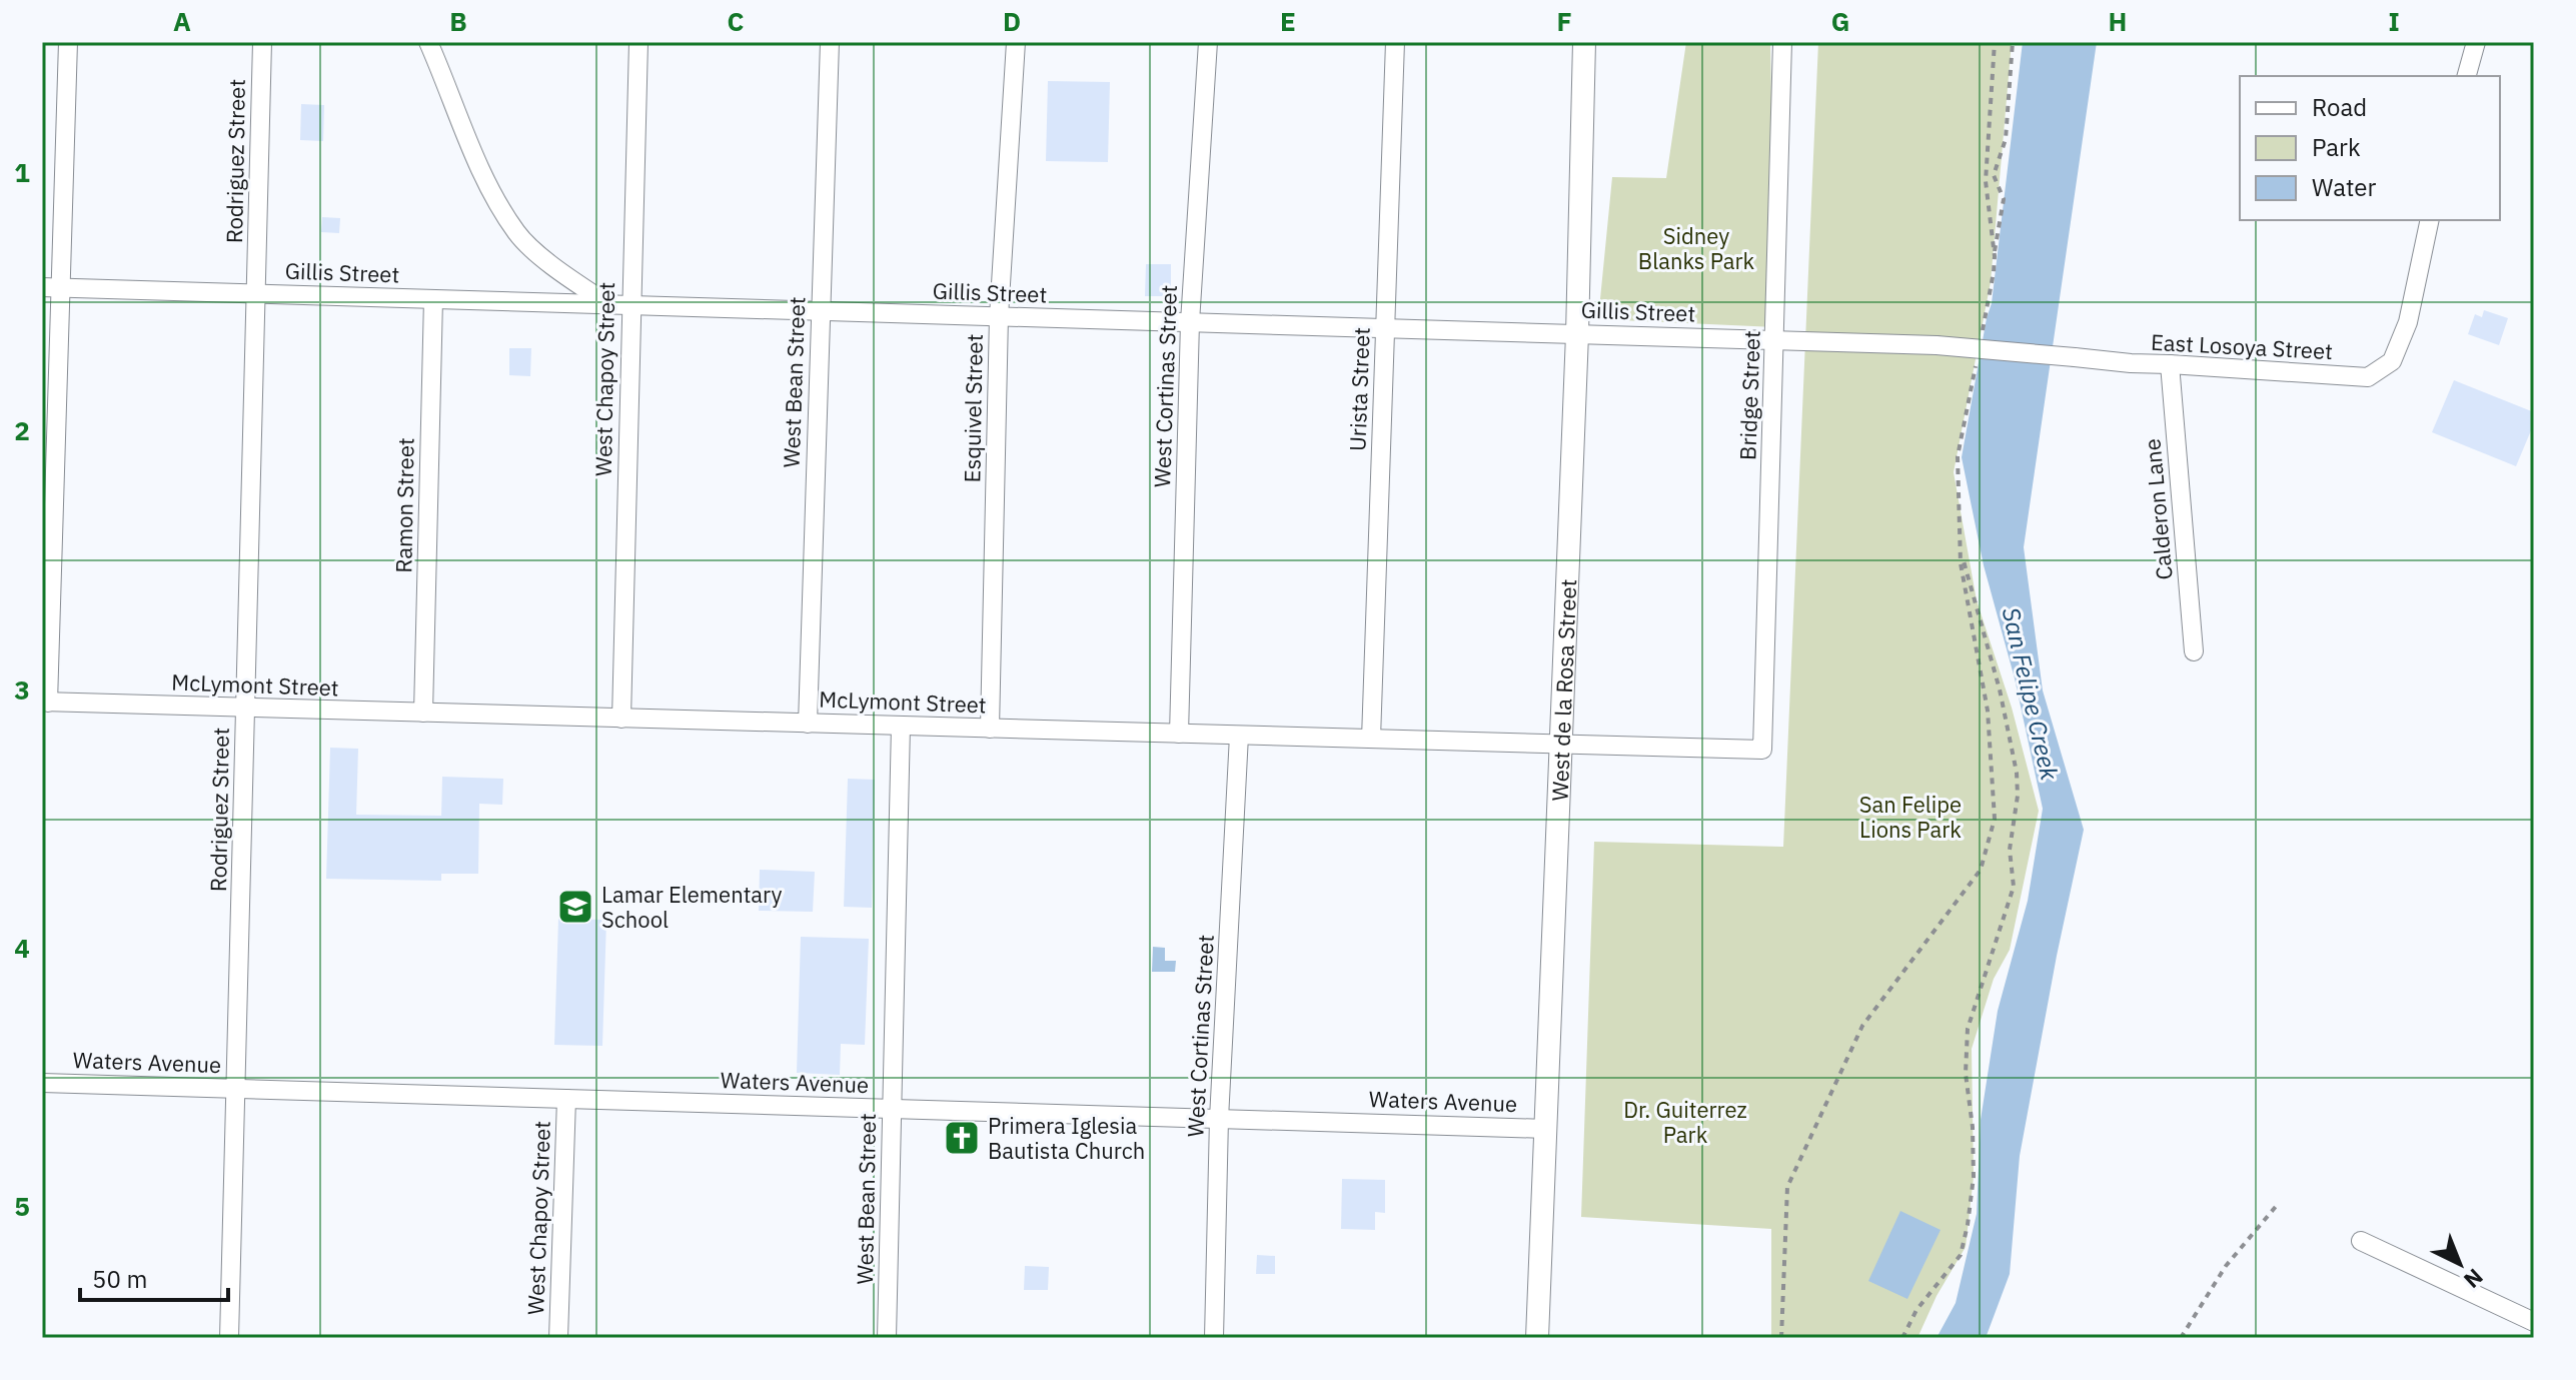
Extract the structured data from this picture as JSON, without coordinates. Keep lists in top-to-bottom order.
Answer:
{
  "streets": {
    "street": [
      "Rodriguez Street",
      "Gillis Street",
      "East Losoya Street",
      "West Chapoy Street",
      "West Bean Street",
      "West Cortinas Street",
      "Urista Street",
      "Bridge Street",
      "Esquivel Street",
      "Ramon Street",
      "Calderon Lane",
      "McLymont Street",
      "West de la Rosa Street",
      "Waters Avenue"
    ]
  },
  "crossings": [
    ["Rodriguez Street", "Gillis Street"],
    ["Rodriguez Street", "McLymont Street"],
    ["Rodriguez Street", "Waters Avenue"],
    ["Gillis Street", "East Losoya Street"],
    ["Gillis Street", "West Chapoy Street"],
    ["Gillis Street", "West Bean Street"],
    ["Gillis Street", "West Cortinas Street"],
    ["Gillis Street", "Urista Street"],
    ["Gillis Street", "Bridge Street"],
    ["Gillis Street", "Esquivel Street"],
    ["Gillis Street", "Ramon Street"],
    ["Gillis Street", "West de la Rosa Street"],
    ["East Losoya Street", "Calderon Lane"],
    ["West Chapoy Street", "McLymont Street"],
    ["West Chapoy Street", "Waters Avenue"],
    ["West Bean Street", "McLymont Street"],
    ["West Bean Street", "Waters Avenue"],
    ["West Cortinas Street", "McLymont Street"],
    ["West Cortinas Street", "Waters Avenue"],
    ["Urista Street", "McLymont Street"],
    ["Bridge Street", "McLymont Street"],
    ["Esquivel Street", "McLymont Street"],
    ["Ramon Street", "McLymont Street"],
    ["McLymont Street", "West de la Rosa Street"],
    ["West de la Rosa Street", "Waters Avenue"]
  ],
  "water": ["San Felipe Creek"],
  "parks": ["Sidney Blanks Park", "San Felipe Lions Park", "Dr. Guiterrez Park"],
  "places": {
    "school or university": ["Lamar Elementary School"],
    "church": ["Primera Iglesia Bautista Church"]
  },
  "legend": ["Road", "Park", "Water"],
  "scale_bar": "50 m",
  "north": "bottom right",
  "grid": {
    "columns": [
      "A",
      "B",
      "C",
      "D",
      "E",
      "F",
      "G",
      "H",
      "I"
    ],
    "rows": [
      "1",
      "2",
      "3",
      "4",
      "5"
    ]
  }
}
